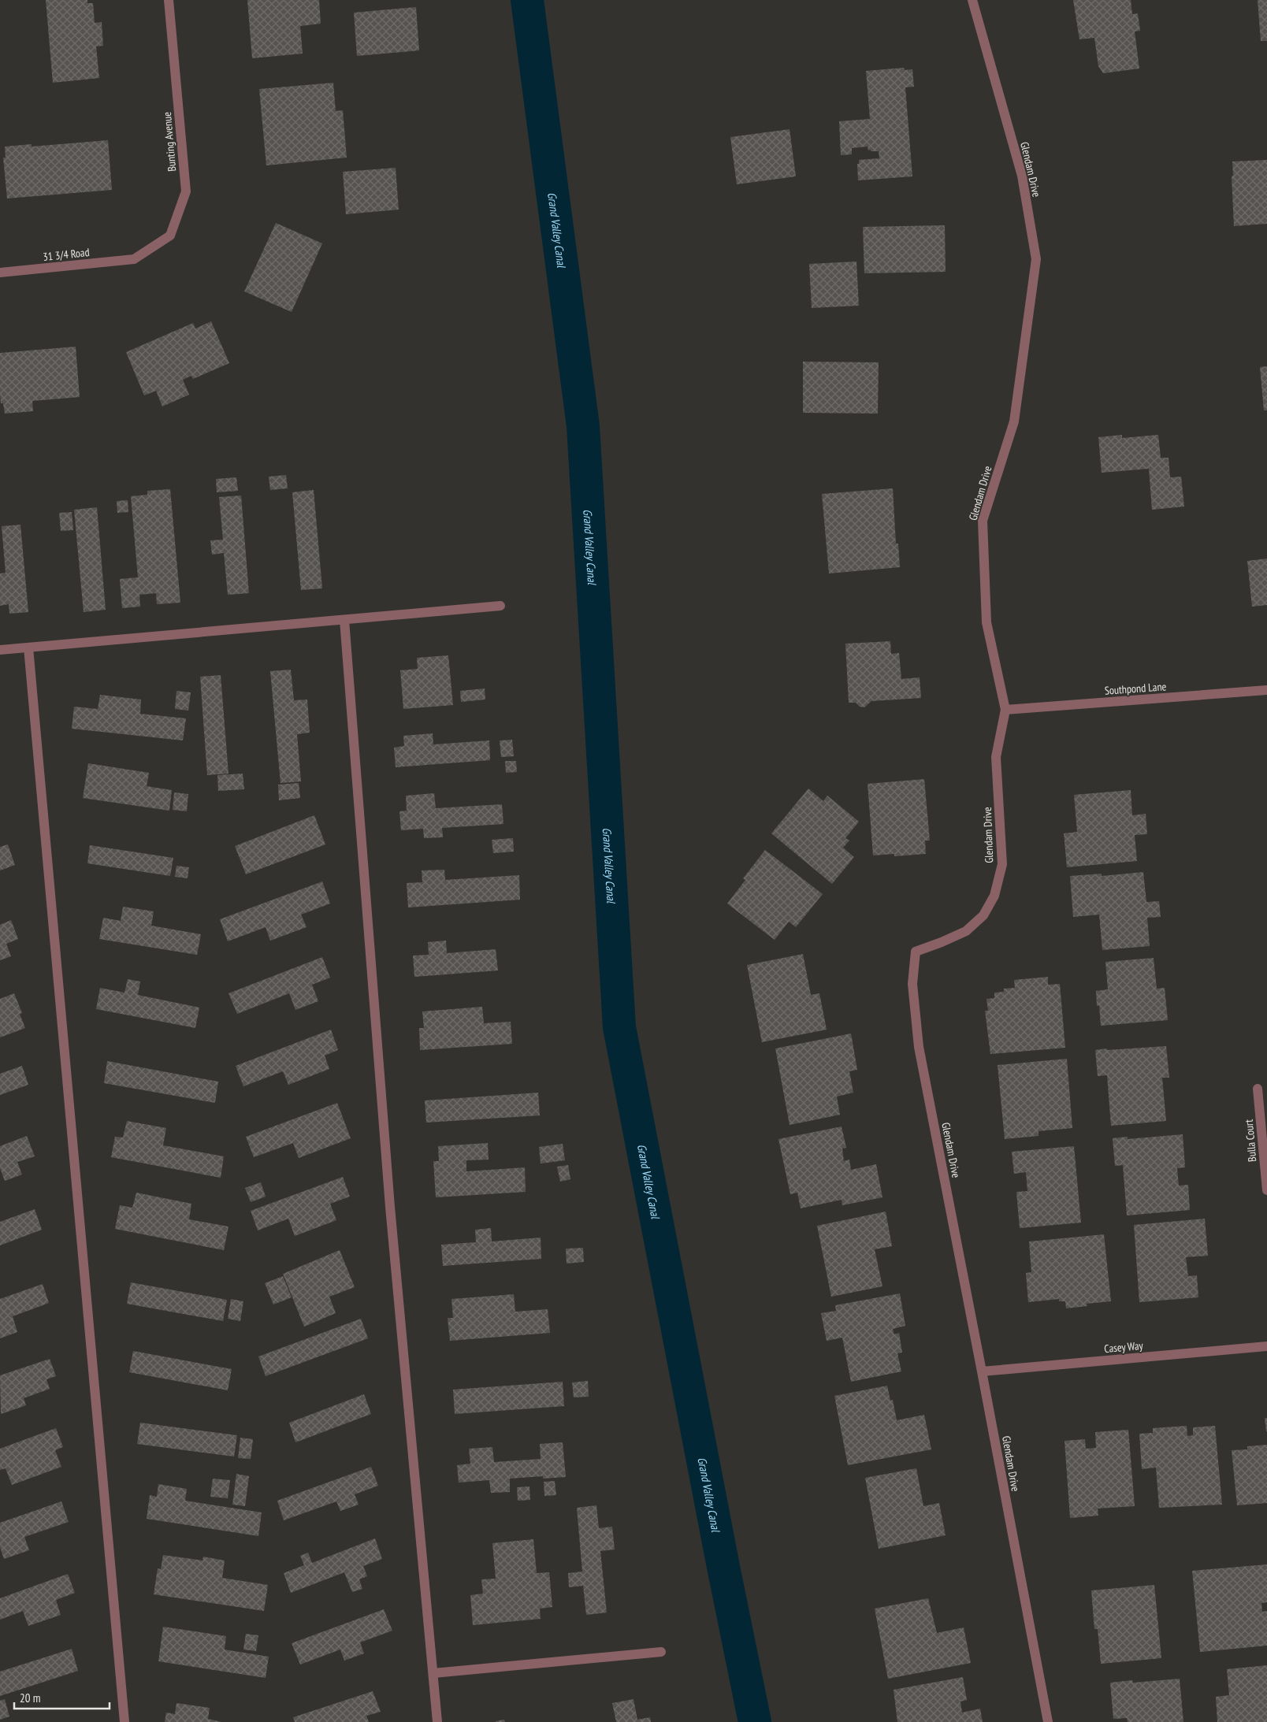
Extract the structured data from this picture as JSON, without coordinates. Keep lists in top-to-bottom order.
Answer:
{
  "streets": {
    "street": [
      "Bunting Avenue",
      "Glendam Drive",
      "31 3/4 Road",
      "Southpond Lane",
      "Bulla Court",
      "Casey Way"
    ]
  },
  "crossings": [
    ["Bunting Avenue", "31 3/4 Road"],
    ["Glendam Drive", "Southpond Lane"],
    ["Glendam Drive", "Casey Way"]
  ],
  "water": ["Grand Valley Canal"],
  "scale_bar": "20 m"
}
